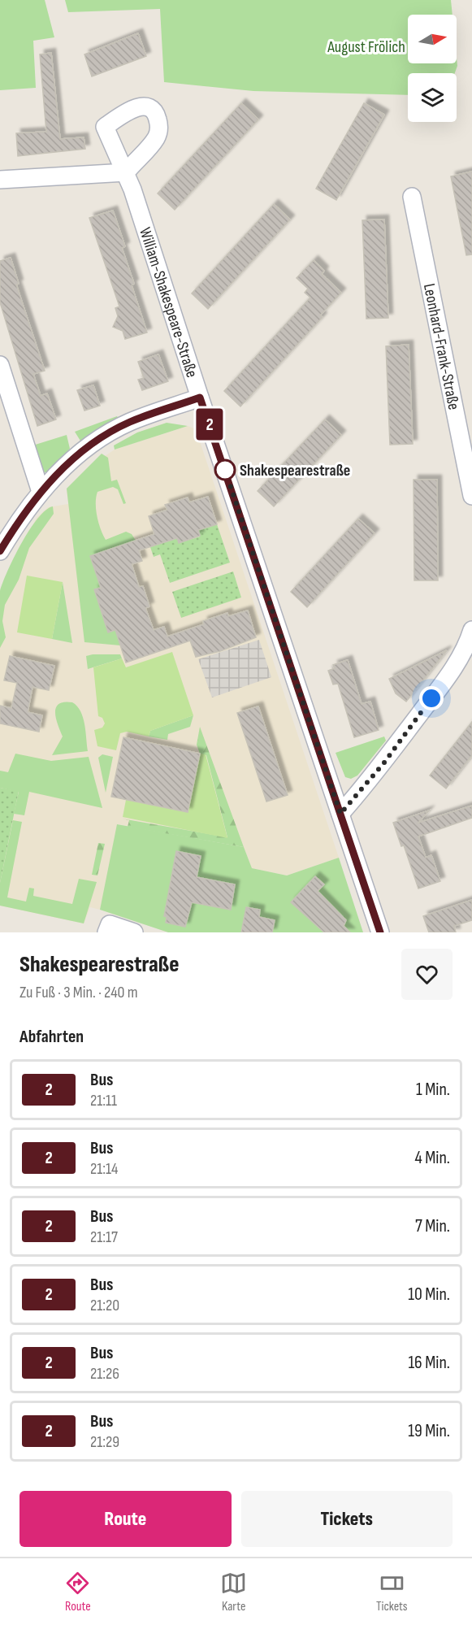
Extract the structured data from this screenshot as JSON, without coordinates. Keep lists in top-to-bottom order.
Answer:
{
  "streets": {
    "street": ["William-Shakespeare-Straße", "Leonhard-Frank-Straße"]
  },
  "parks": ["August Frölich"],
  "places": ["Shakespearestraße"],
  "lines": ["bus line 2"],
  "north": "right",
  "page": {
    "on_map": "2",
    "heading": [
      ["Shakespearestraße", "Zu Fuß · 3 Min. · 240 m"],
      "Abfahrten"
    ],
    "list": [
      {
        "mark": "2",
        "name": "Bus",
        "note": "21:11",
        "value": "1 Min."
      },
      {
        "mark": "2",
        "name": "Bus",
        "note": "21:14",
        "value": "4 Min."
      },
      {
        "mark": "2",
        "name": "Bus",
        "note": "21:17",
        "value": "7 Min."
      },
      {
        "mark": "2",
        "name": "Bus",
        "note": "21:20",
        "value": "10 Min."
      },
      {
        "mark": "2",
        "name": "Bus",
        "note": "21:26",
        "value": "16 Min."
      },
      {
        "mark": "2",
        "name": "Bus",
        "note": "21:29",
        "value": "19 Min."
      }
    ],
    "buttons": ["Route", "Tickets"],
    "tabs": ["Route", "Karte", "Tickets"]
  }
}
